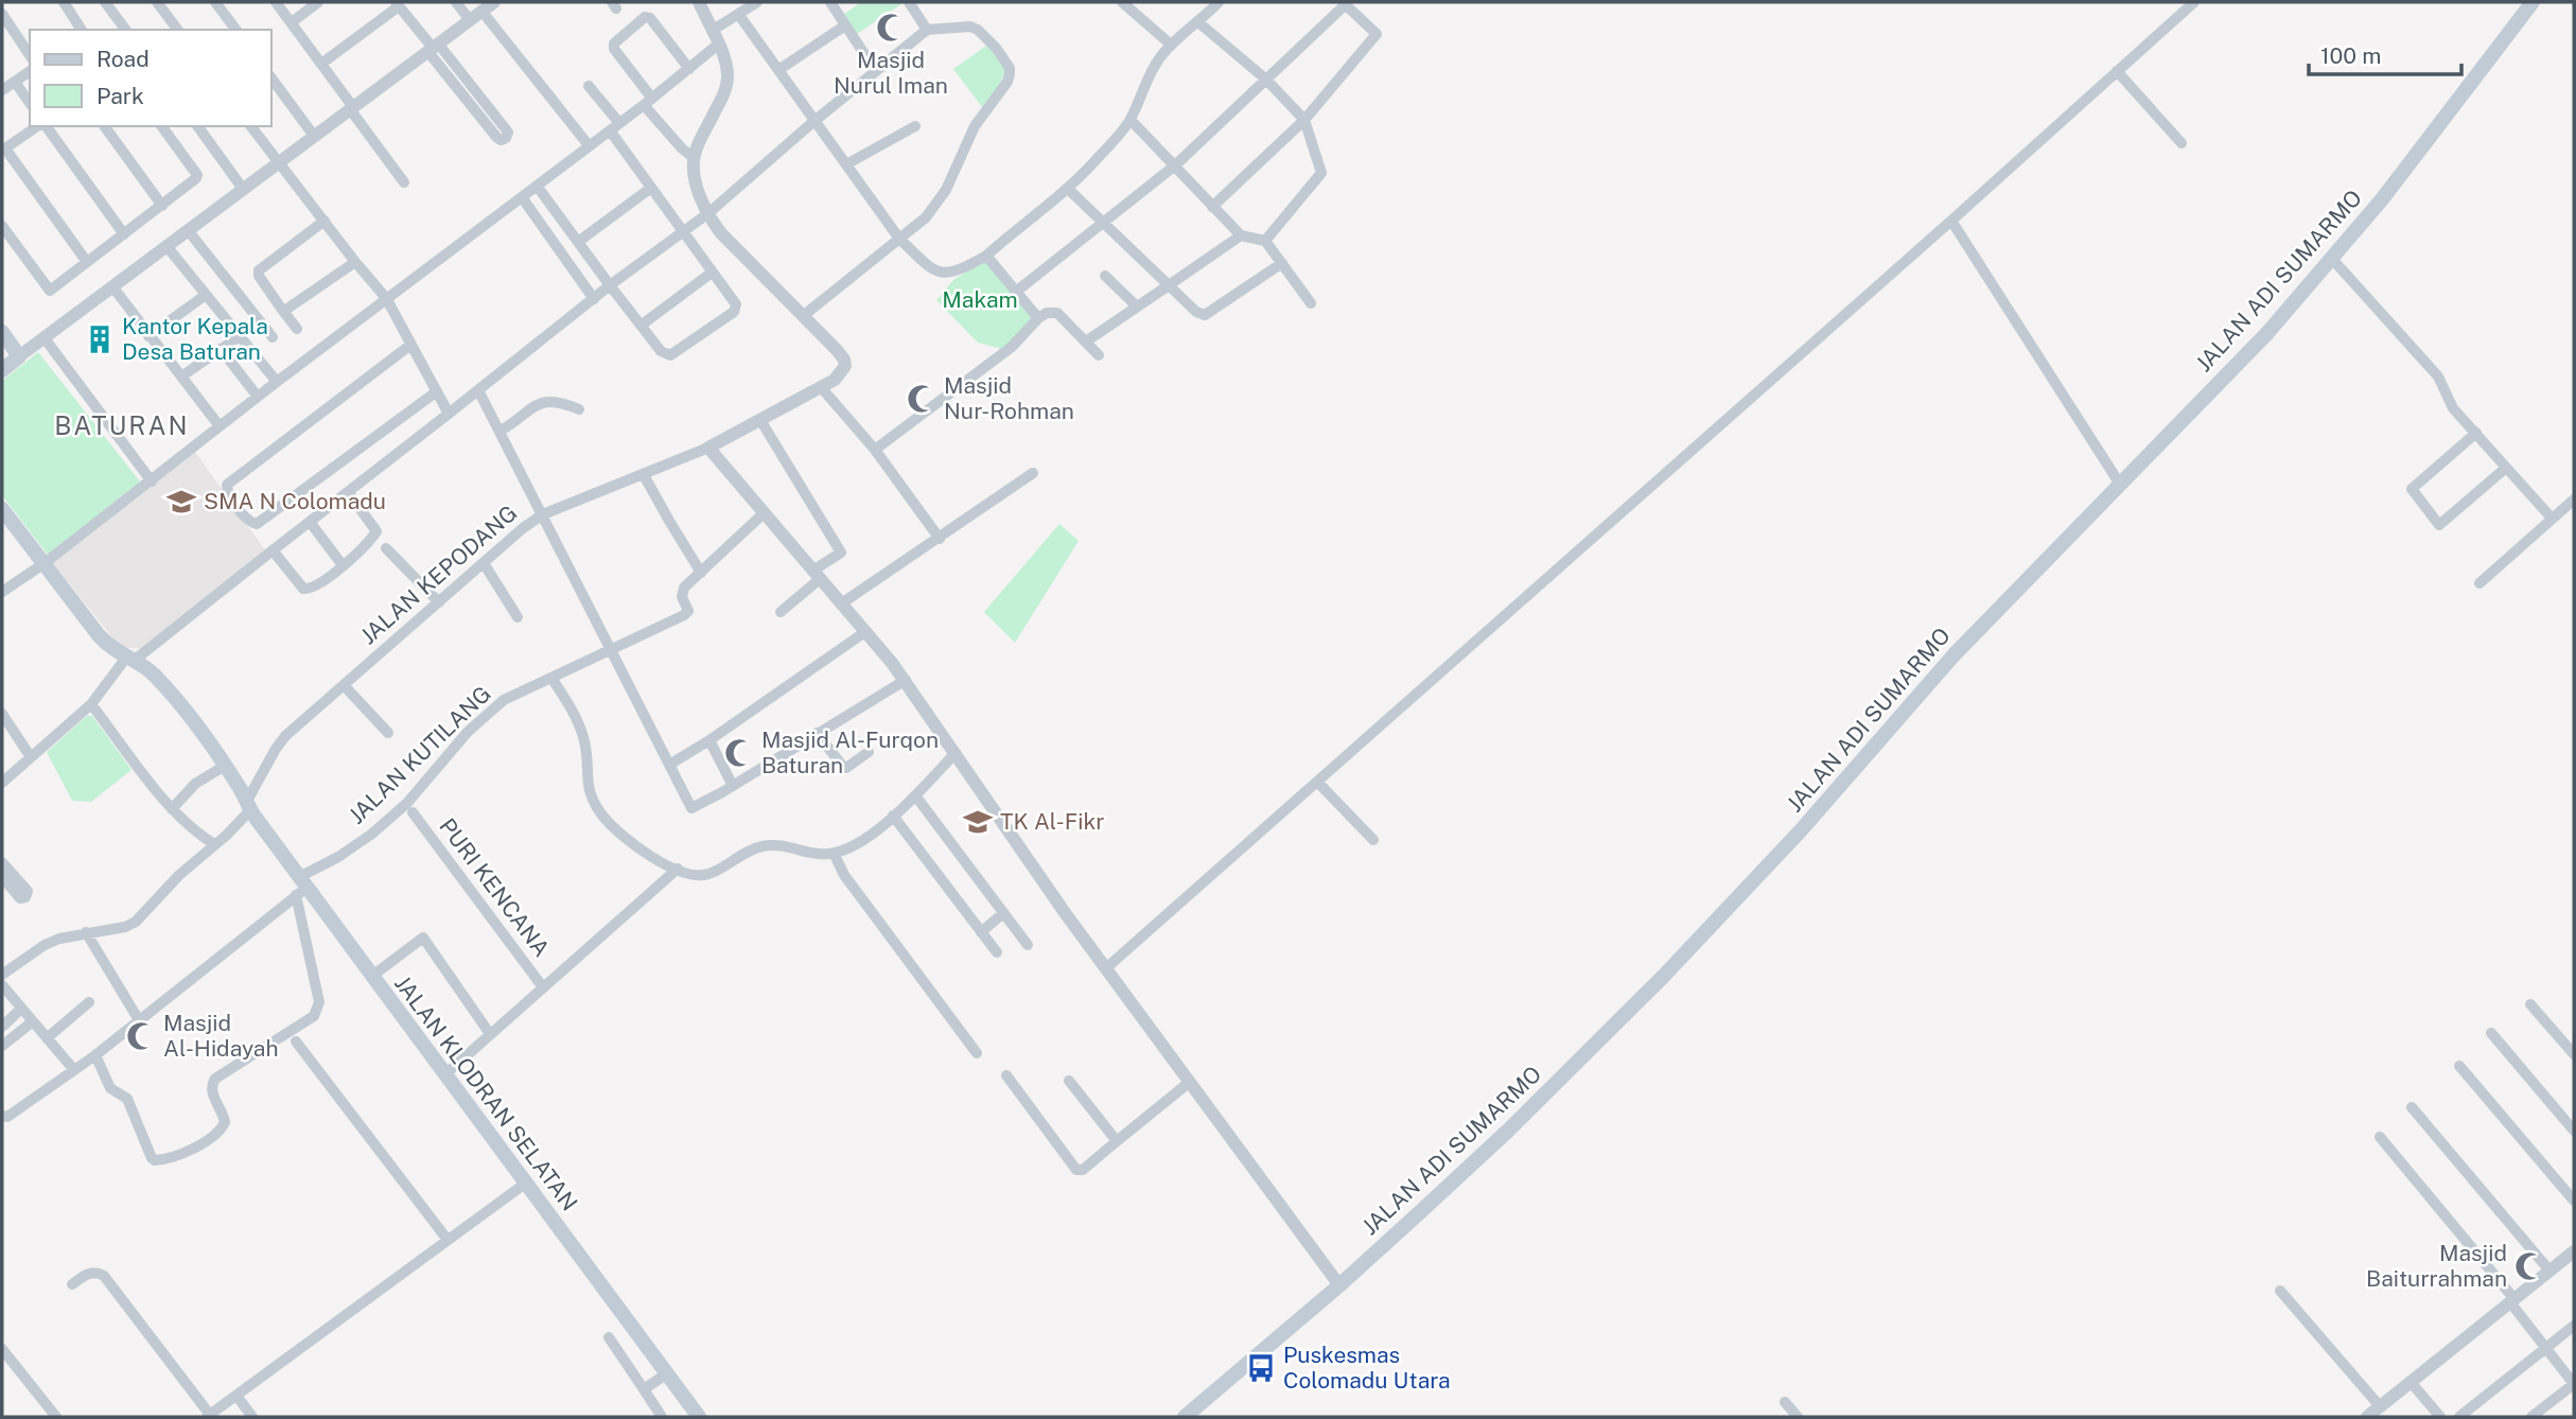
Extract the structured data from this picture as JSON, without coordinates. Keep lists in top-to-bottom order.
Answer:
{
  "streets": {
    "main road": ["JALAN ADI SUMARMO", "JALAN KLODRAN SELATAN"],
    "street": ["JALAN KEPODANG", "JALAN KUTILANG", "PURI KENCANA"]
  },
  "crossings": [
    ["JALAN KEPODANG", "JALAN KLODRAN SELATAN"],
    ["JALAN KUTILANG", "JALAN KLODRAN SELATAN"]
  ],
  "districts": ["BATURAN"],
  "parks": ["Makam"],
  "places": {
    "mosque": [
      "Masjid Nurul Iman",
      "Masjid Nur-Rohman",
      "Masjid Al-Furqon Baturan",
      "Masjid Al-Hidayah",
      "Masjid Baiturrahman"
    ],
    "building": ["Kantor Kepala Desa Baturan"],
    "school or university": ["SMA N Colomadu", "TK Al-Fikr"],
    "bus stop": ["Puskesmas Colomadu Utara"]
  },
  "legend": ["Road", "Park"],
  "scale_bar": "100 m"
}
